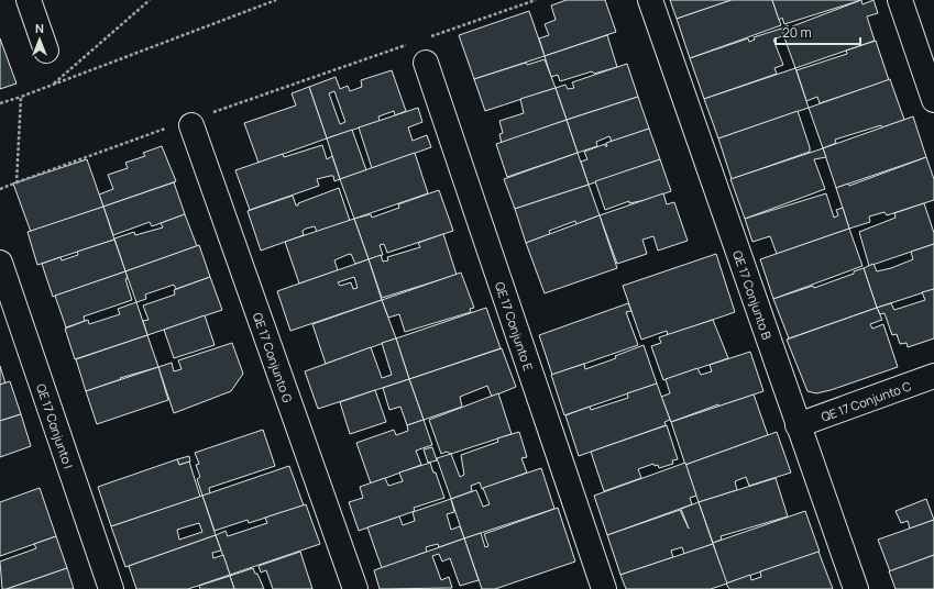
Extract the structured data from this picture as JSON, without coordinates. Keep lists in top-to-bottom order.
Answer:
{
  "streets": {
    "street": [
      "QE 17 Conjunto B",
      "QE 17 Conjunto E",
      "QE 17 Conjunto G",
      "QE 17 Conjunto C",
      "QE 17 Conjunto I"
    ]
  },
  "crossings": [
    ["QE 17 Conjunto B", "QE 17 Conjunto C"]
  ],
  "scale_bar": "20 m",
  "north": "top"
}
